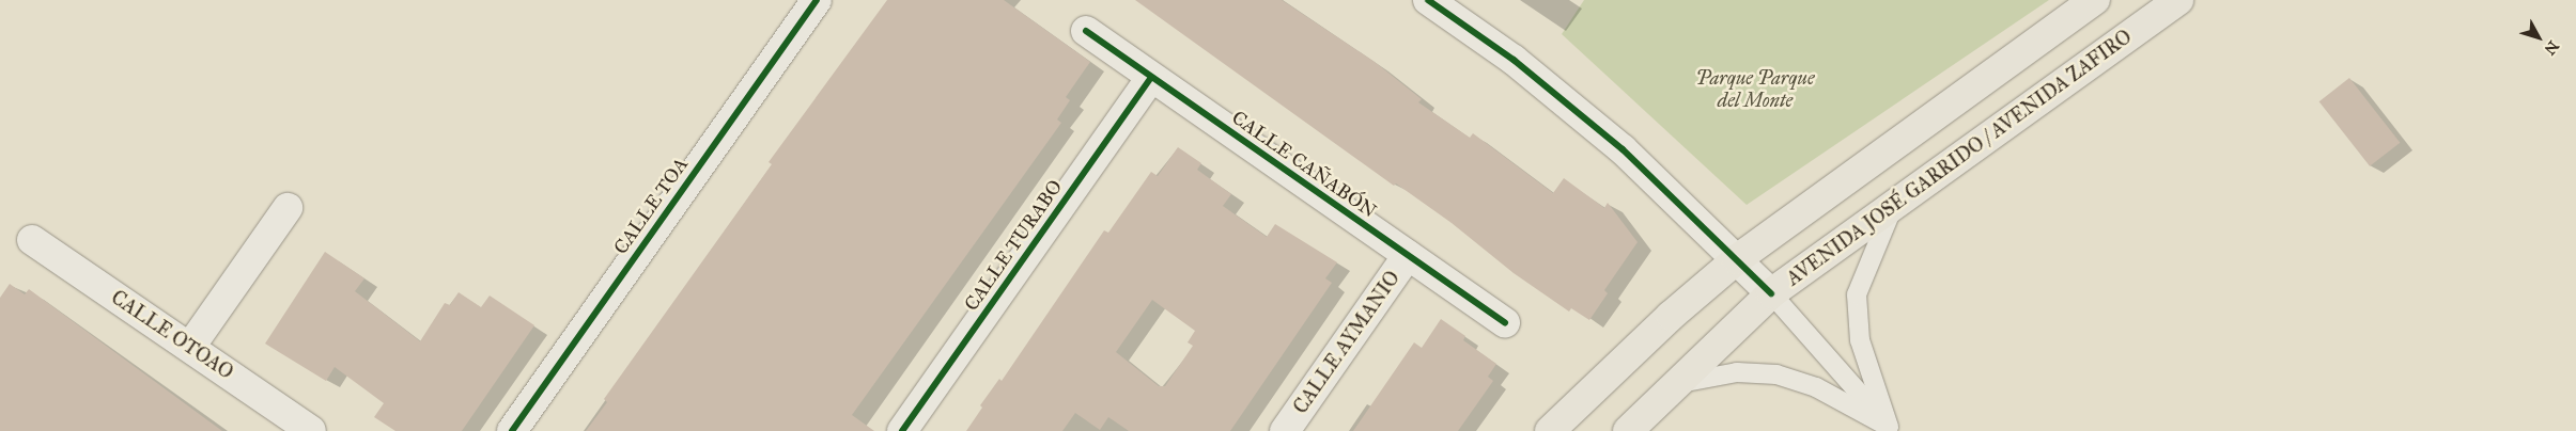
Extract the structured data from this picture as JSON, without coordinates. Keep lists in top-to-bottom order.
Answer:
{
  "streets": {
    "main road": ["AVENIDA JOSÉ GARRIDO / AVENIDA ZAFIRO"],
    "street": [
      "CALLE CAÑABÓN",
      "CALLE TOA",
      "CALLE TURABO",
      "CALLE OTOAO",
      "CALLE AYMANIO"
    ]
  },
  "crossings": [
    ["CALLE CAÑABÓN", "CALLE TURABO"],
    ["CALLE CAÑABÓN", "CALLE AYMANIO"]
  ],
  "parks": ["Parque Parque del Monte"],
  "north": "bottom right"
}
